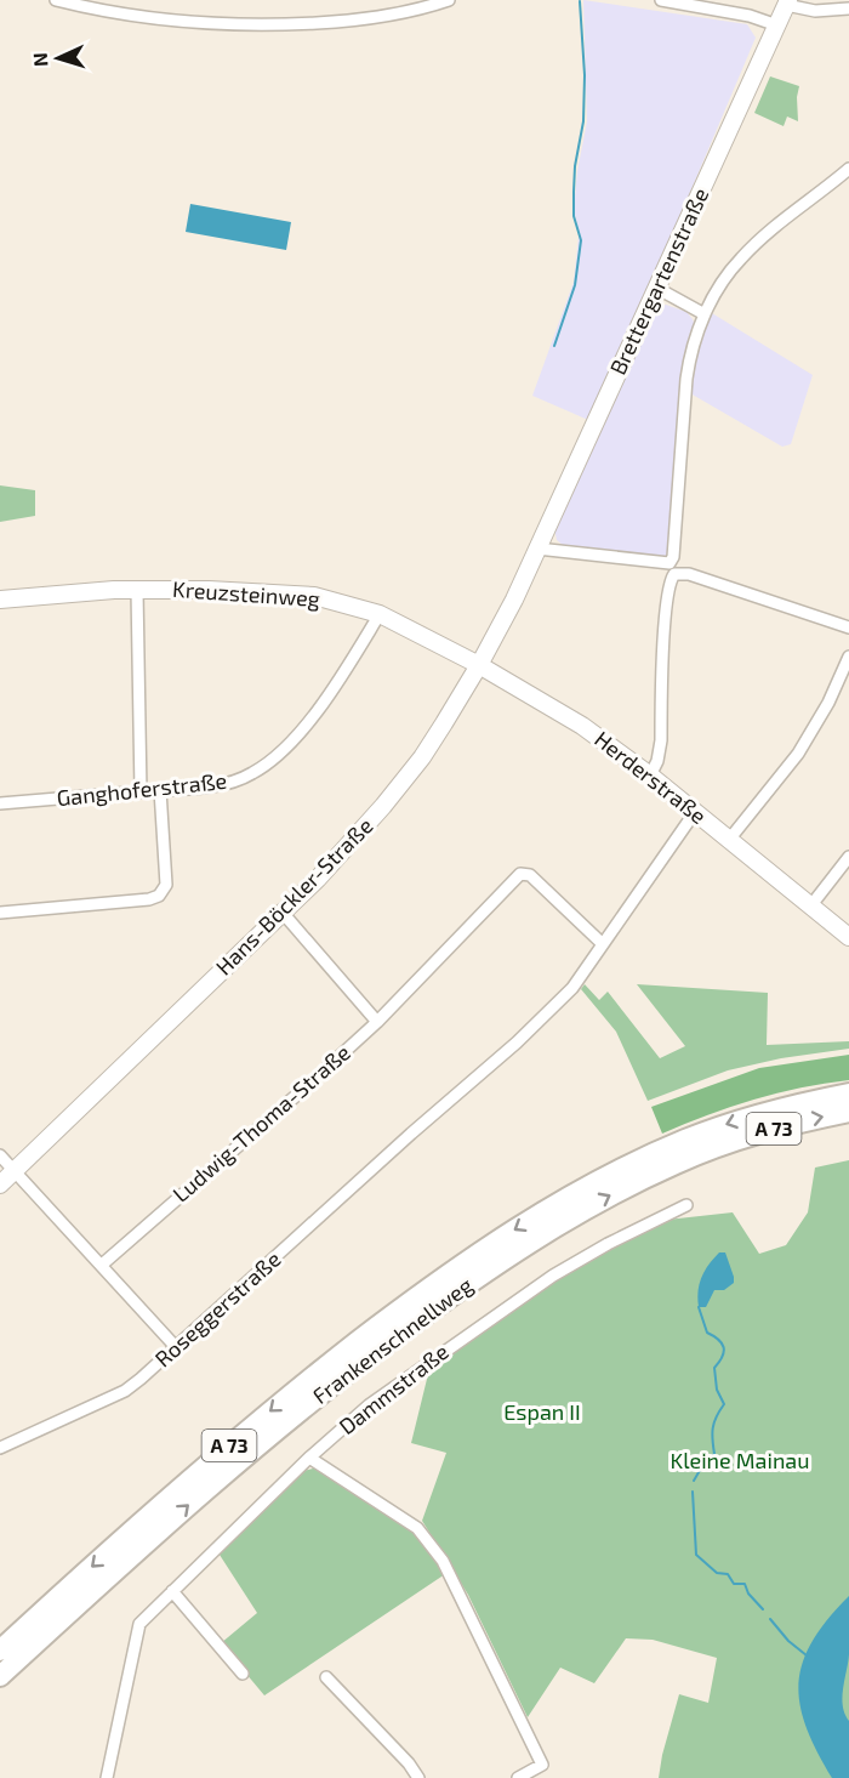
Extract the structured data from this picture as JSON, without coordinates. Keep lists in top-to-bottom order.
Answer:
{
  "streets": {
    "highway": ["A 73", "Frankenschnellweg"],
    "main road": [
      "Brettergartenstraße",
      "Kreuzsteinweg",
      "Herderstraße",
      "Hans-Böckler-Straße"
    ],
    "street": [
      "Ganghoferstraße",
      "Ludwig-Thoma-Straße",
      "Roseggerstraße",
      "Dammstraße"
    ]
  },
  "crossings": [
    ["Brettergartenstraße", "Hans-Böckler-Straße"],
    ["Kreuzsteinweg", "Herderstraße"],
    ["Kreuzsteinweg", "Ganghoferstraße"],
    ["Kreuzsteinweg", "Hans-Böckler-Straße"],
    ["Herderstraße", "Hans-Böckler-Straße"],
    ["Herderstraße", "Roseggerstraße"],
    ["Ludwig-Thoma-Straße", "Roseggerstraße"]
  ],
  "parks": ["Espan II", "Kleine Mainau"],
  "north": "left"
}
